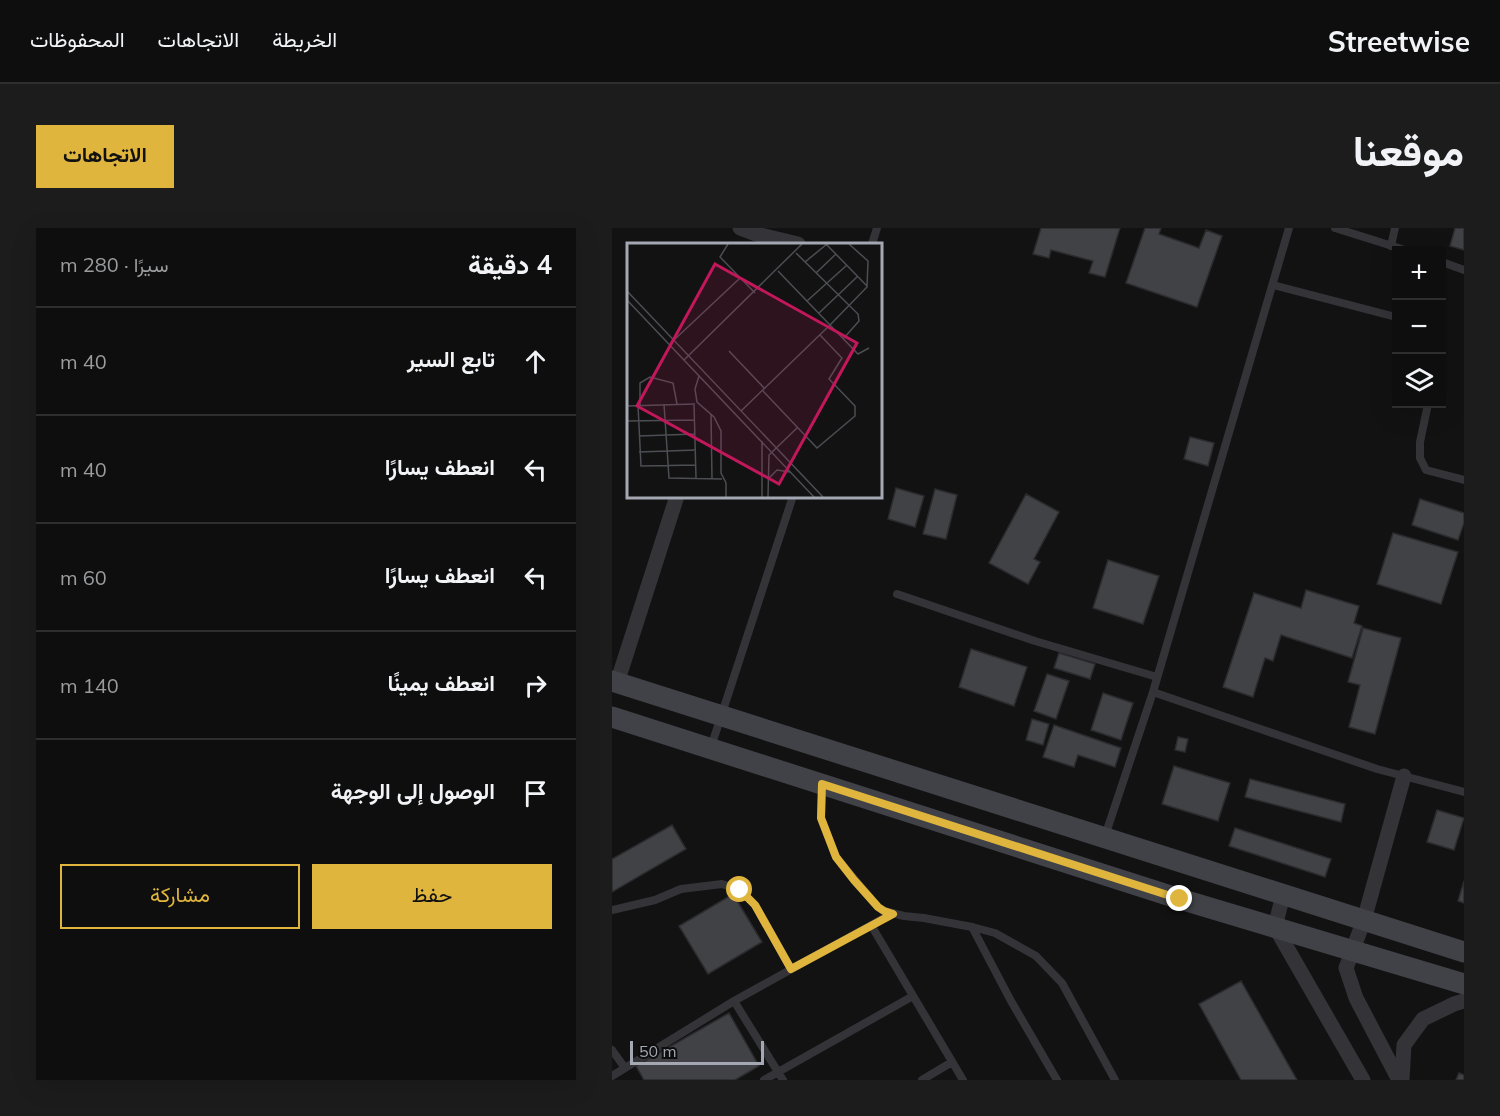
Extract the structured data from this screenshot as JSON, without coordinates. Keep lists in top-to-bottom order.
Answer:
{
  "scale_bar": "50 m",
  "page": {
    "header": "Streetwise",
    "nav": ["الخريطة", "الاتجاهات", "المحفوظات"],
    "title": "موقعنا",
    "buttons": [
      "الاتجاهات",
      ["حفظ", "مشاركة"]
    ],
    "heading": ["4 دقيقة", "سيرًا · 280 m"],
    "map_buttons": ["+", "−"],
    "list": [
      ["تابع السير", "40 m"],
      ["انعطف يسارًا", "40 m"],
      ["انعطف يسارًا", "60 m"],
      ["انعطف يمينًا", "140 m"],
      "الوصول إلى الوجهة"
    ],
    "scale": "50 m"
  }
}
